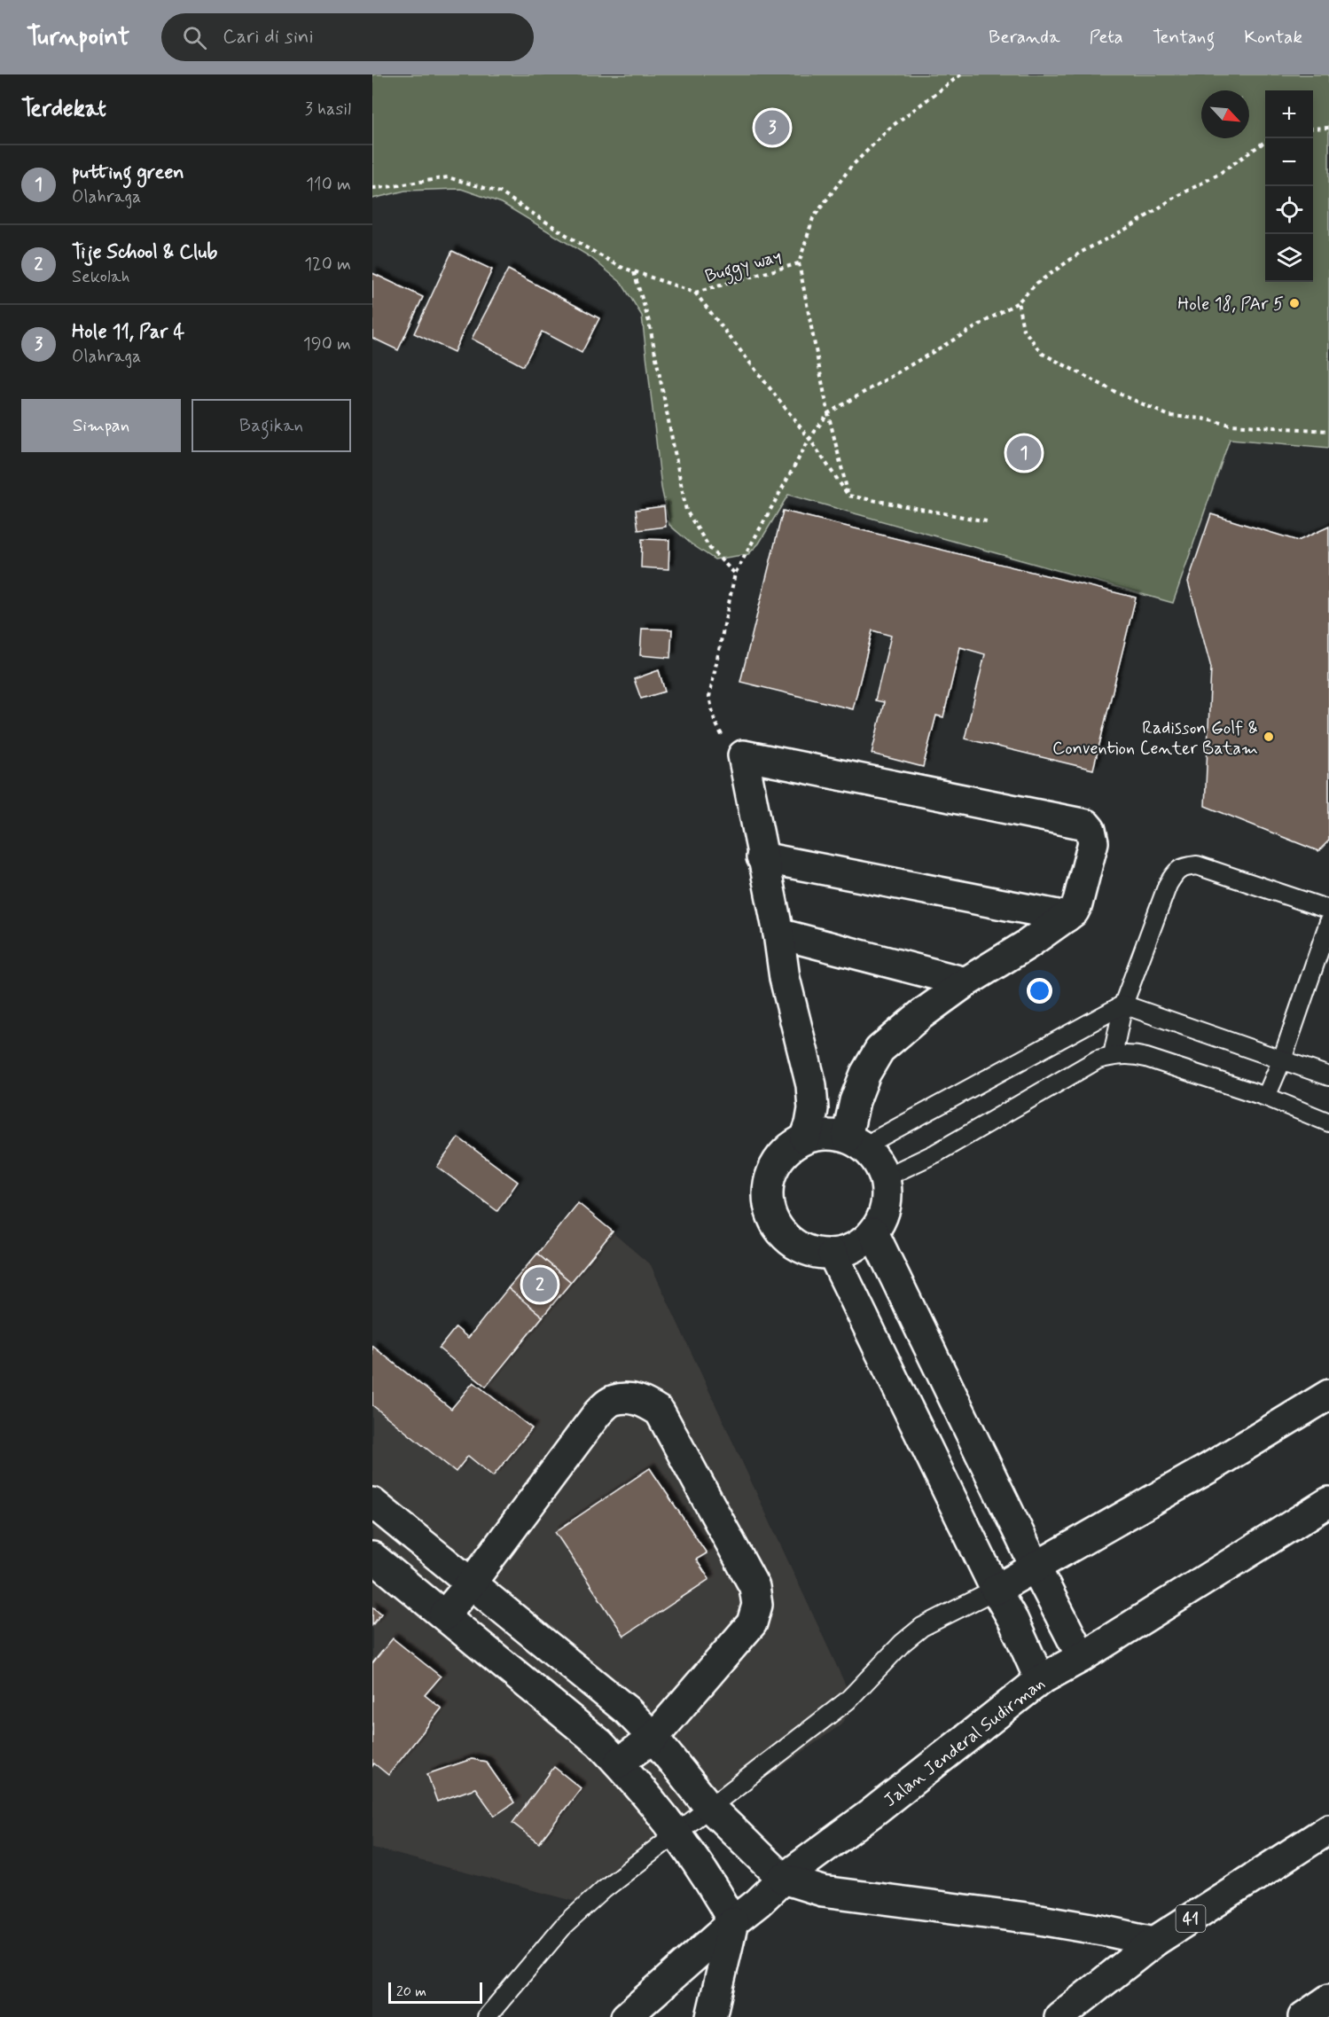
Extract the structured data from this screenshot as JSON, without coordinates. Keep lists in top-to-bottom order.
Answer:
{
  "streets": {
    "main road": ["Jalan Jenderal Sudirman", "41"],
    "path": ["Buggy way"]
  },
  "places": ["Hole 18, PAr 5", "Radisson Golf & Convention Center Batam"],
  "scale_bar": "20 m",
  "north": "bottom right",
  "page": {
    "header": "Turnpoint",
    "search": "Cari di sini",
    "nav": [
      "Beranda",
      "Peta",
      "Tentang",
      "Kontak"
    ],
    "heading": ["Terdekat", "3 hasil"],
    "map_buttons": ["+", "−"],
    "pins": ["3", "1", "2"],
    "list": [
      {
        "mark": "1",
        "name": "putting green",
        "note": "Olahraga",
        "value": "110 m"
      },
      {
        "mark": "2",
        "name": "Tije School & Club",
        "note": "Sekolah",
        "value": "120 m"
      },
      {
        "mark": "3",
        "name": "Hole 11, Par 4",
        "note": "Olahraga",
        "value": "190 m"
      }
    ],
    "buttons": ["Simpan", "Bagikan"],
    "scale": "20 m"
  }
}
